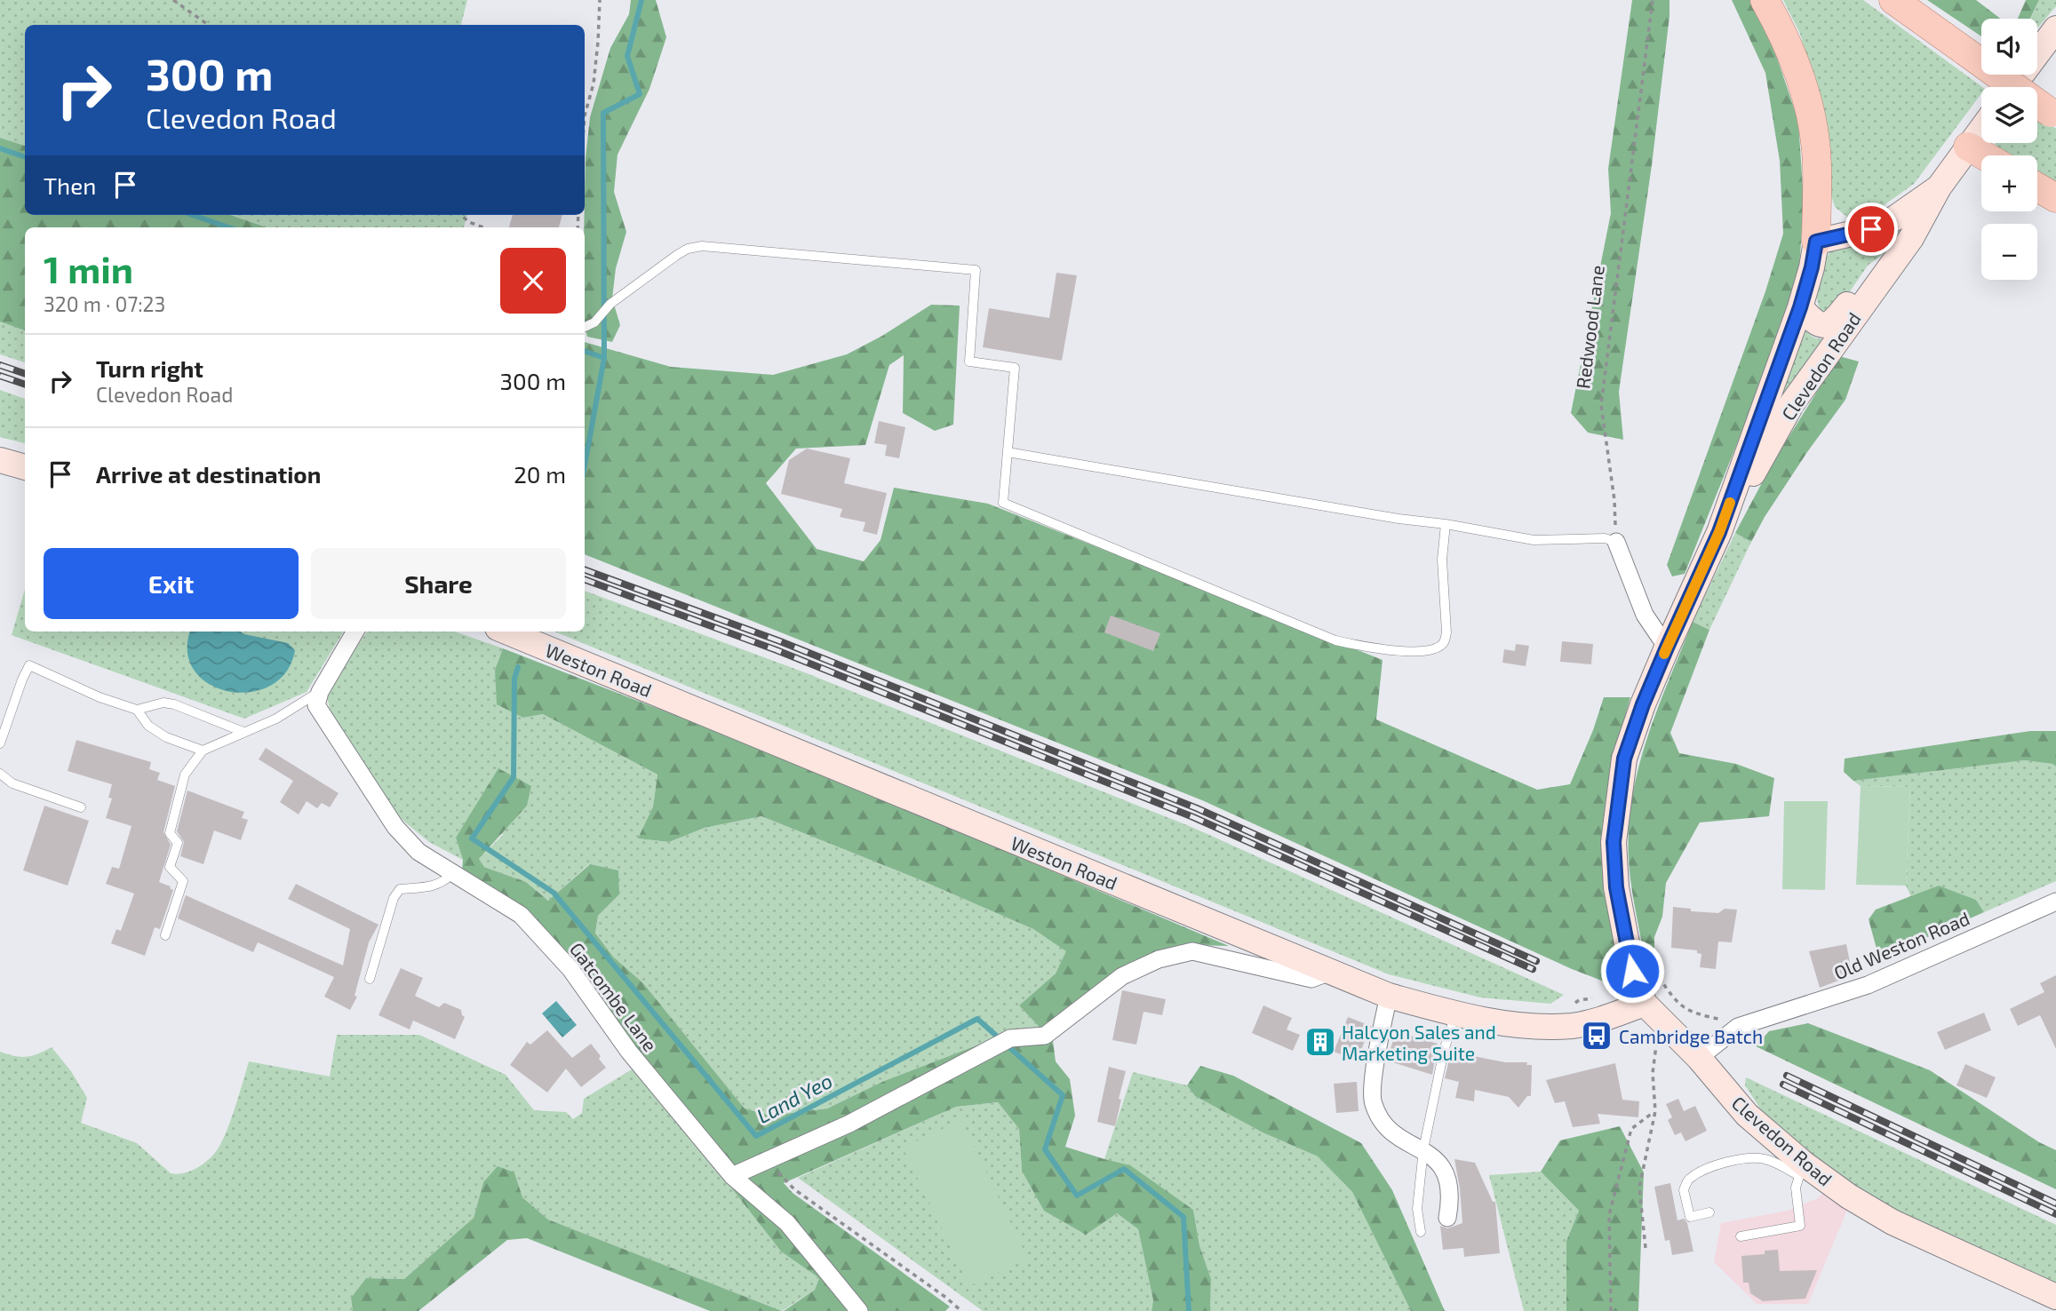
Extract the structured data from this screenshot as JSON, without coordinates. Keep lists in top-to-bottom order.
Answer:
{
  "streets": {
    "main road": ["Clevedon Road", "Weston Road"],
    "street": ["Old Weston Road", "Gatcombe Lane"],
    "path": ["Redwood Lane"]
  },
  "crossings": [
    ["Clevedon Road", "Weston Road"],
    ["Clevedon Road", "Old Weston Road"]
  ],
  "water": ["Land Yeo"],
  "places": {
    "bus stop": ["Cambridge Batch"],
    "building": ["Halcyon Sales and Marketing Suite"]
  },
  "page": {
    "map_buttons": ["+", "−"],
    "turn": ["300 m", "Clevedon Road"],
    "then": "Then",
    "heading": ["1 min", "320 m · 07:23"],
    "list": [
      {
        "name": "Turn right",
        "note": "Clevedon Road",
        "value": "300 m"
      },
      {
        "name": "Arrive at destination",
        "value": "20 m"
      }
    ],
    "buttons": ["Exit", "Share"]
  }
}
